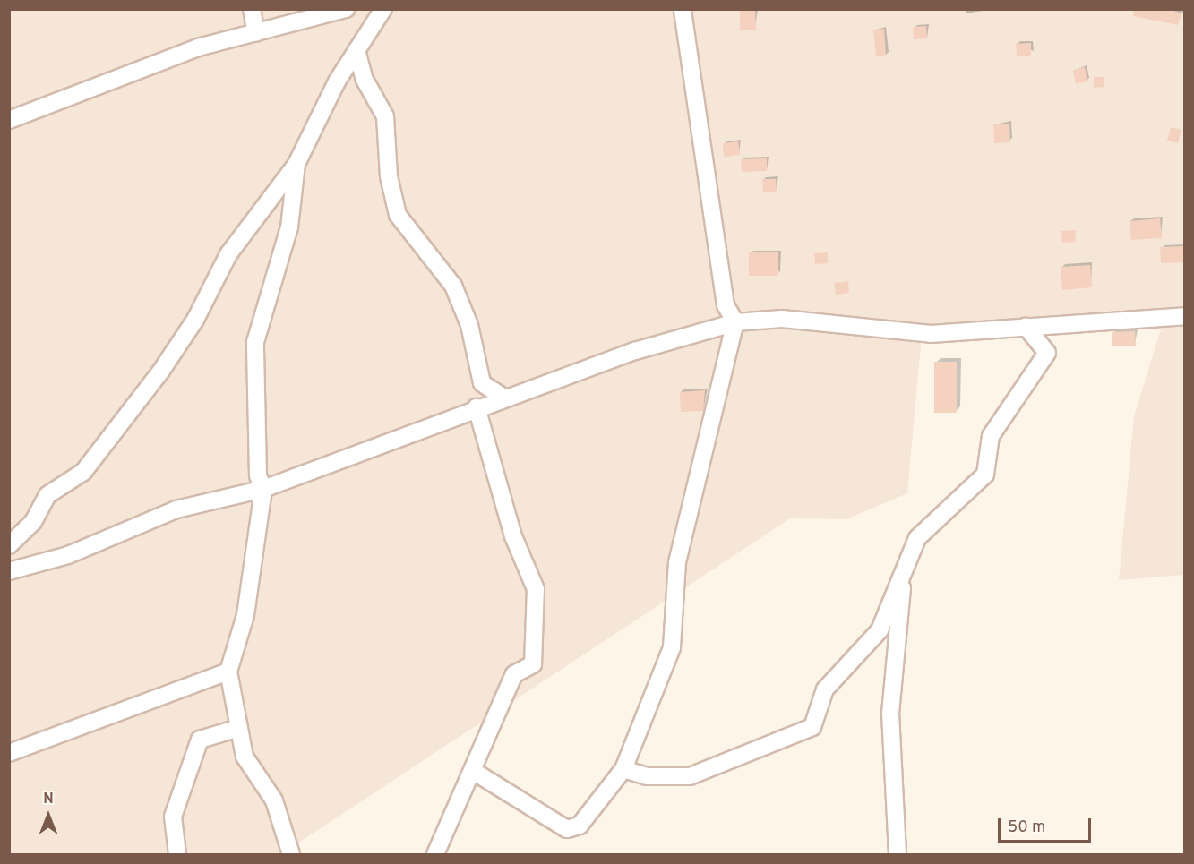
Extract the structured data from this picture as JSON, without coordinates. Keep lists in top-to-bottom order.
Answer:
{
  "scale_bar": "50 m",
  "north": "top"
}
